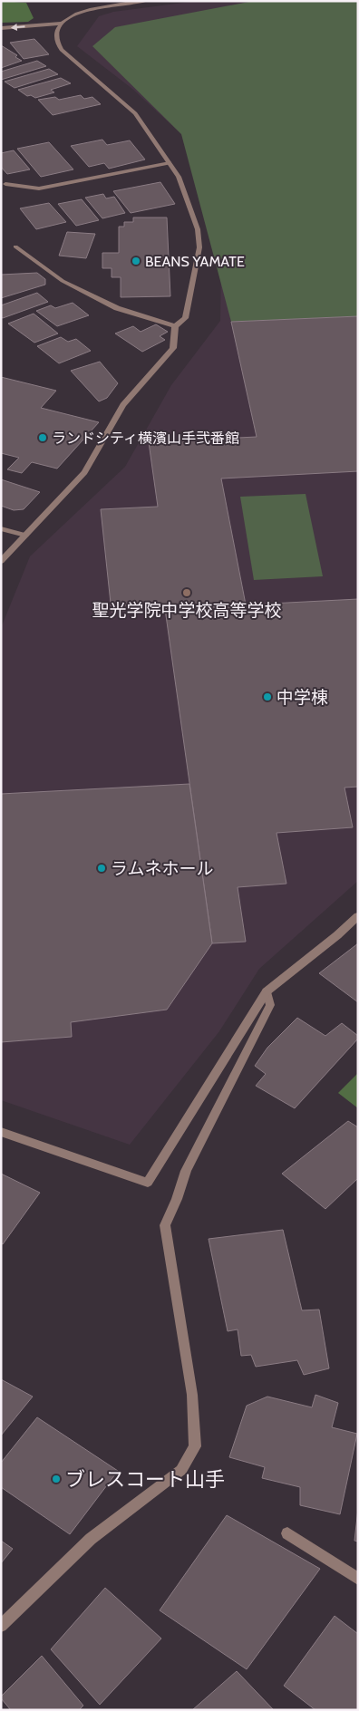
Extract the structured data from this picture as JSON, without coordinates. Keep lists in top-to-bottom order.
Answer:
{
  "places": [
    "BEANS YAMATE",
    "ランドシティ横濱山手弐番館",
    "聖光学院中学校高等学校",
    "中学棟",
    "ラムネホール",
    "ブレスコート山手"
  ]
}
